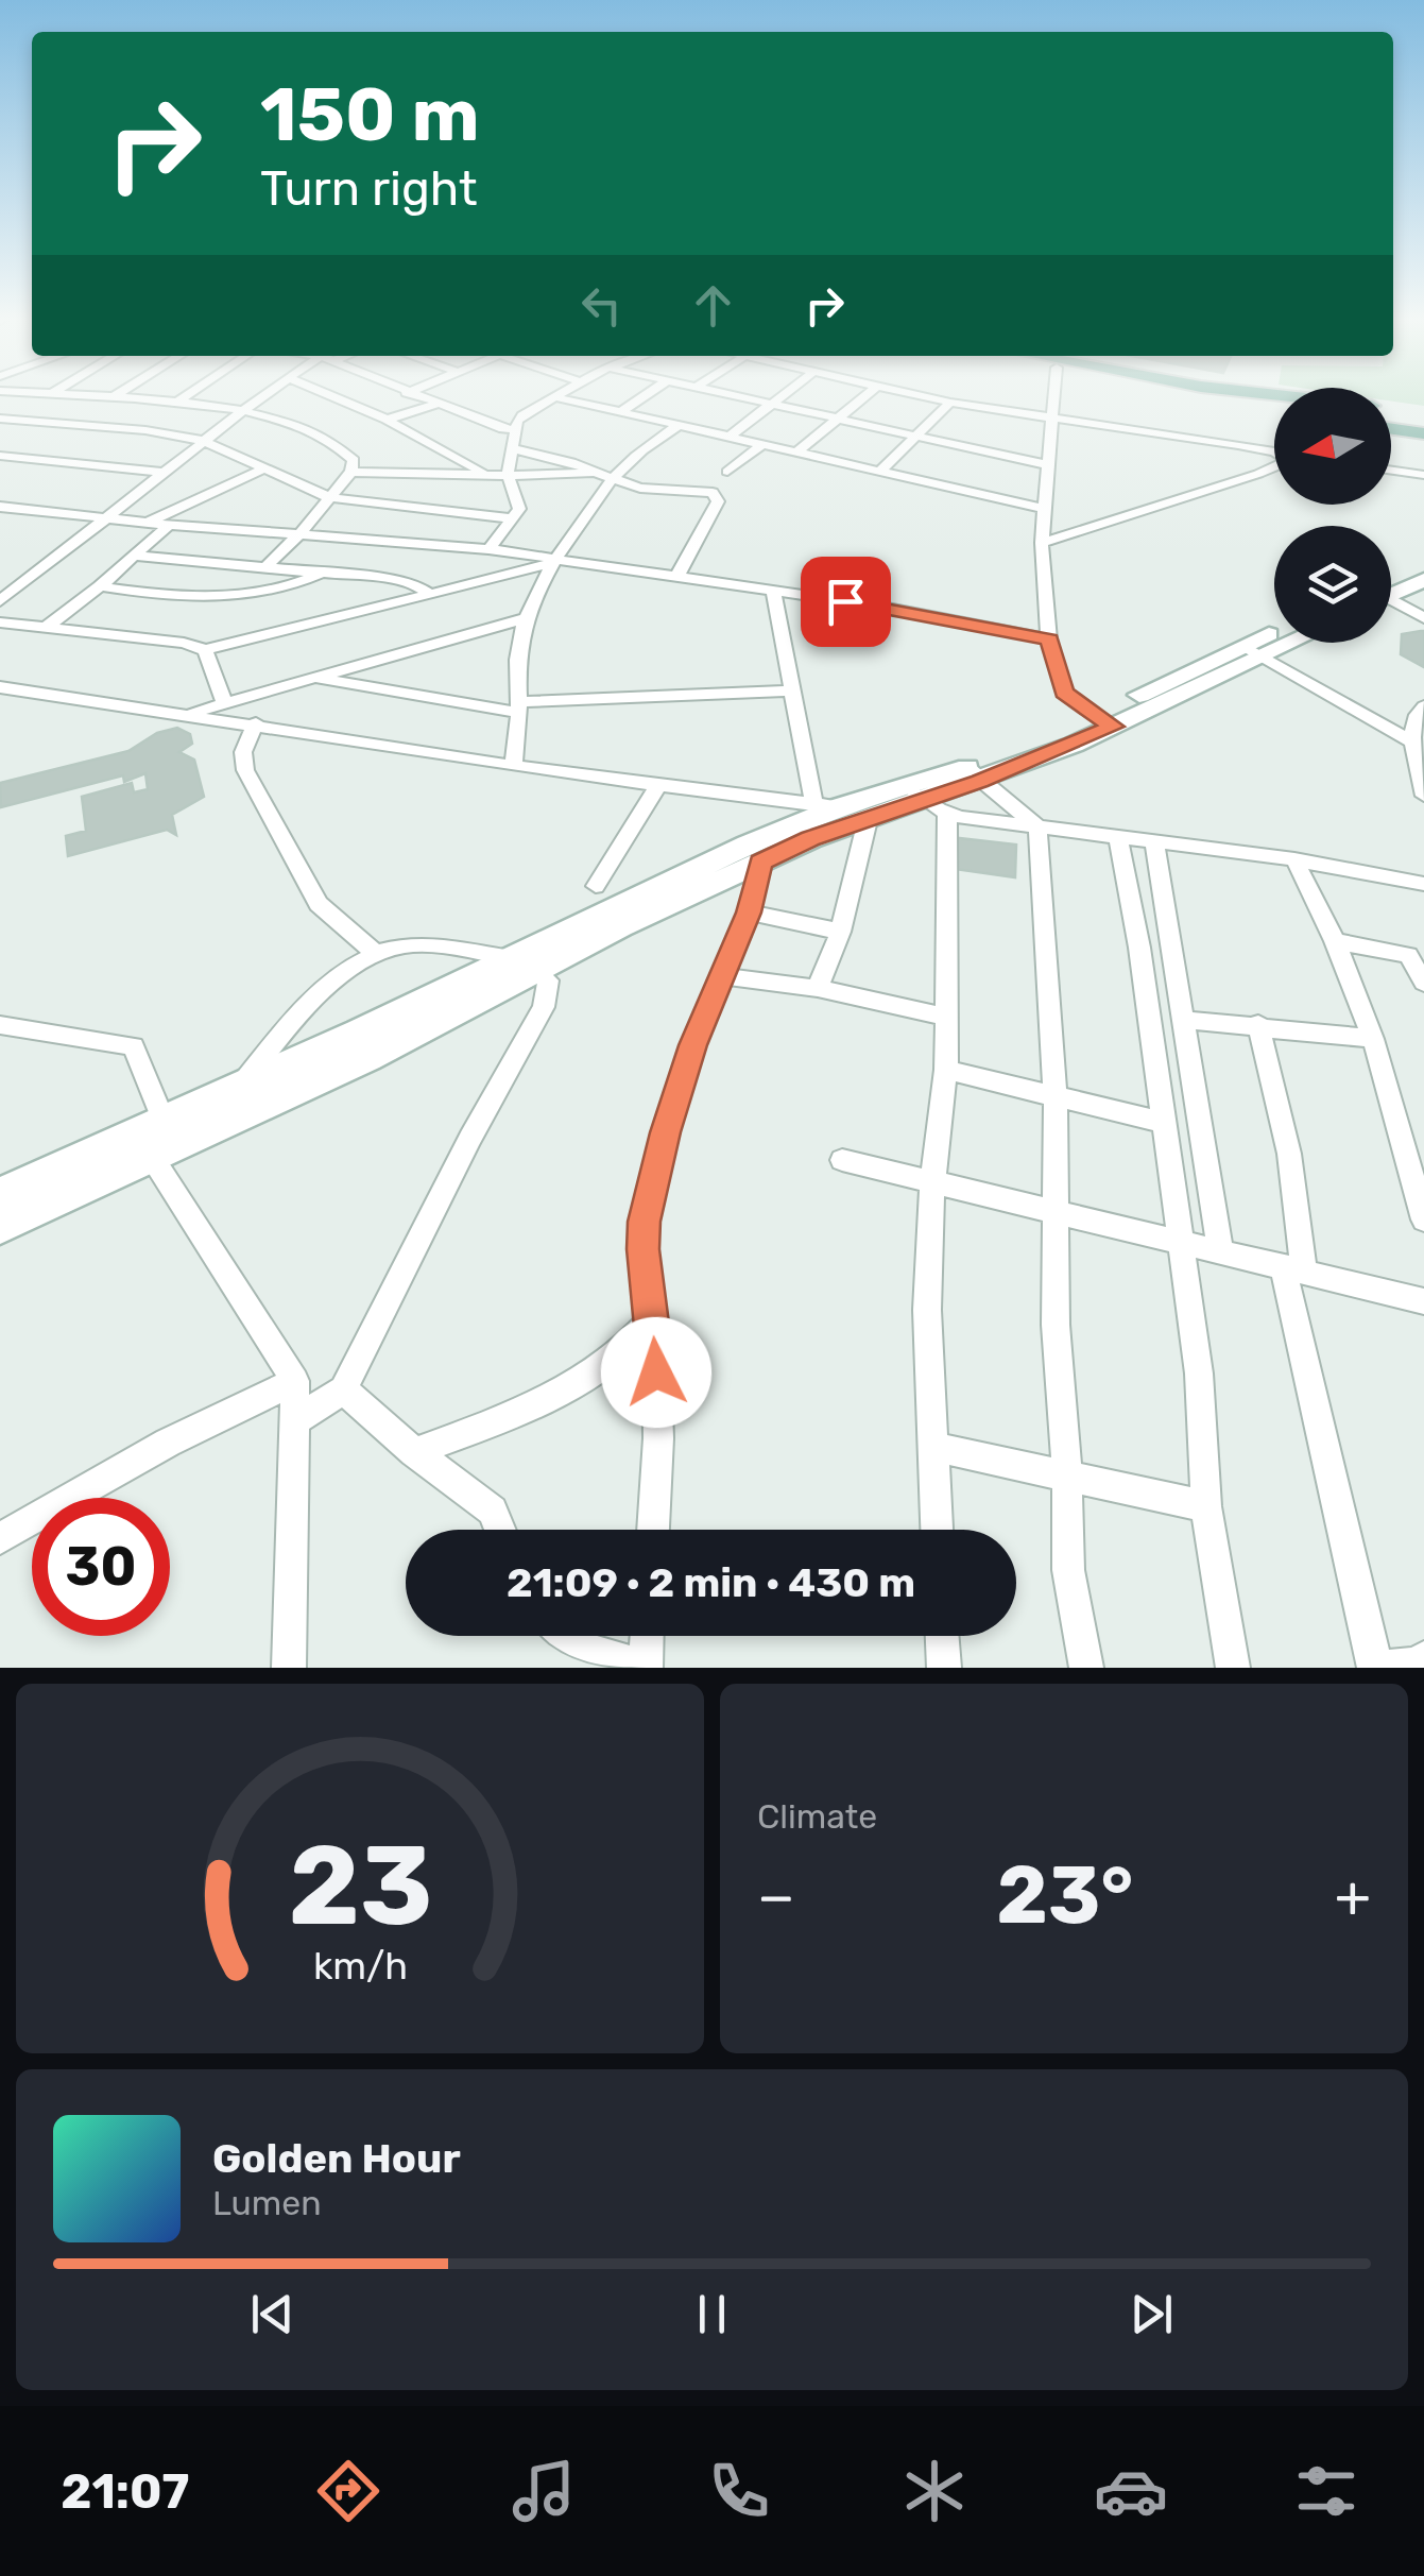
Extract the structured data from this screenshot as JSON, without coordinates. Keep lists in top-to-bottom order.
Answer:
{
  "north": "left",
  "page": {
    "turn": ["150 m", "Turn right"],
    "limit": "30",
    "trip": "21:09 · 2 min · 430 m",
    "tile": "Climate",
    "heat": ["−", "23°", "+"],
    "song": ["Golden Hour", "Lumen"],
    "tabs": "21:07",
    "gauge": ["23", "km/h"]
  }
}
